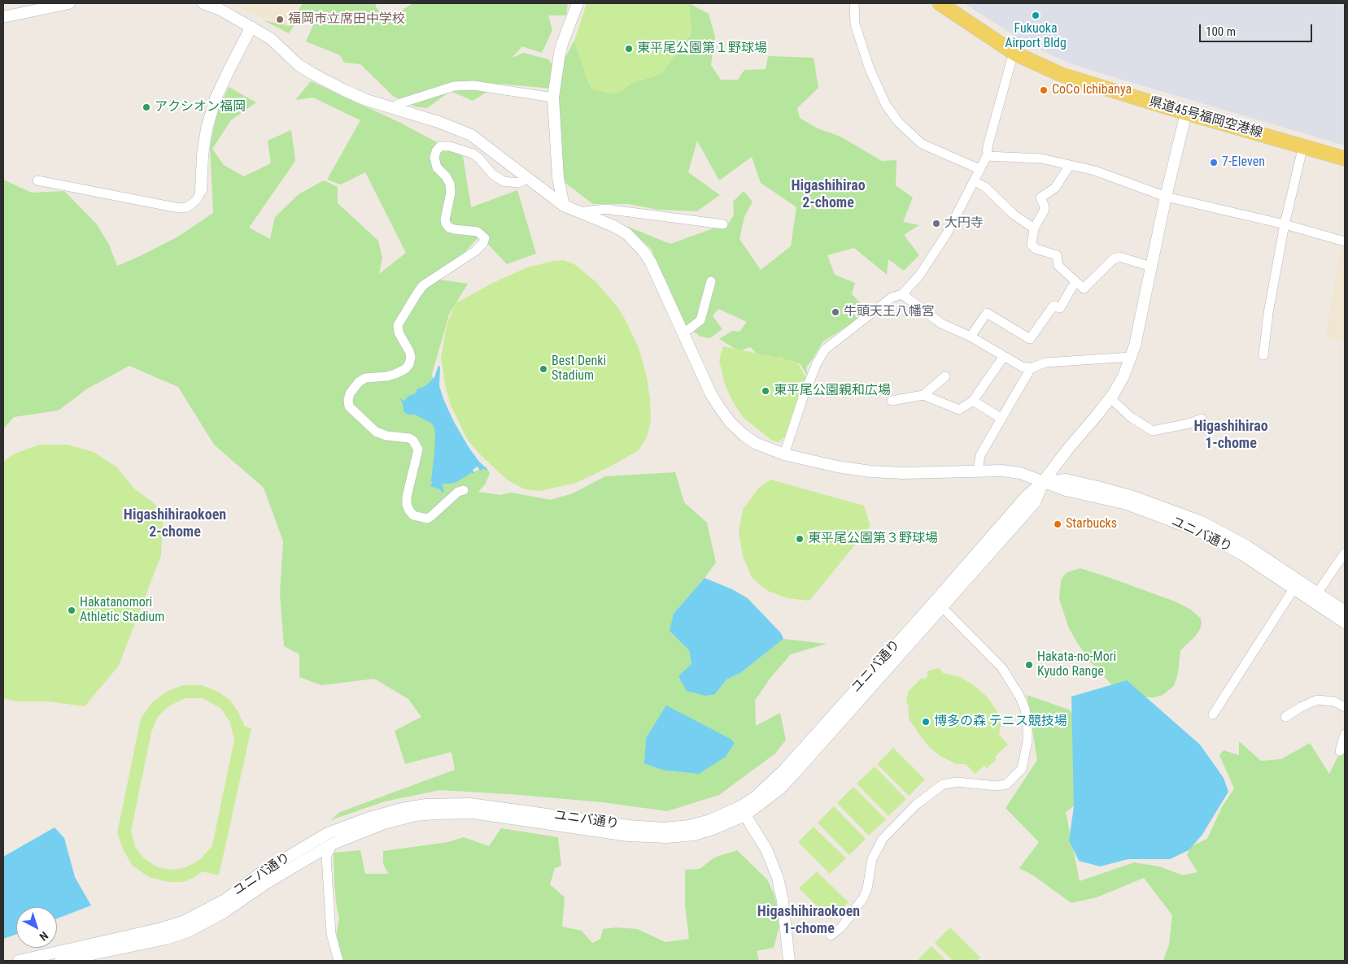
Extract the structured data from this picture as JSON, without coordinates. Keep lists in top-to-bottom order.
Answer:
{
  "streets": {
    "main road": ["県道45号福岡空港線"],
    "street": ["ユニバ通り"]
  },
  "districts": [
    "Higashihirao 2-chome",
    "Higashihirao 1-chome",
    "Higashihiraokoen 2-chome",
    "Higashihiraokoen 1-chome"
  ],
  "places": [
    "Fukuoka Airport Bldg",
    "福岡市立席田中学校",
    "東平尾公園第１野球場",
    "CoCo Ichibanya",
    "アクシオン福岡",
    "7-Eleven",
    "大円寺",
    "牛頭天王八幡宮",
    "Best Denki Stadium",
    "東平尾公園親和広場",
    "Starbucks",
    "東平尾公園第３野球場",
    "Hakatanomori Athletic Stadium",
    "Hakata-no-Mori Kyudo Range",
    "博多の森 テニス競技場"
  ],
  "scale_bar": "100 m",
  "north": "bottom right"
}
